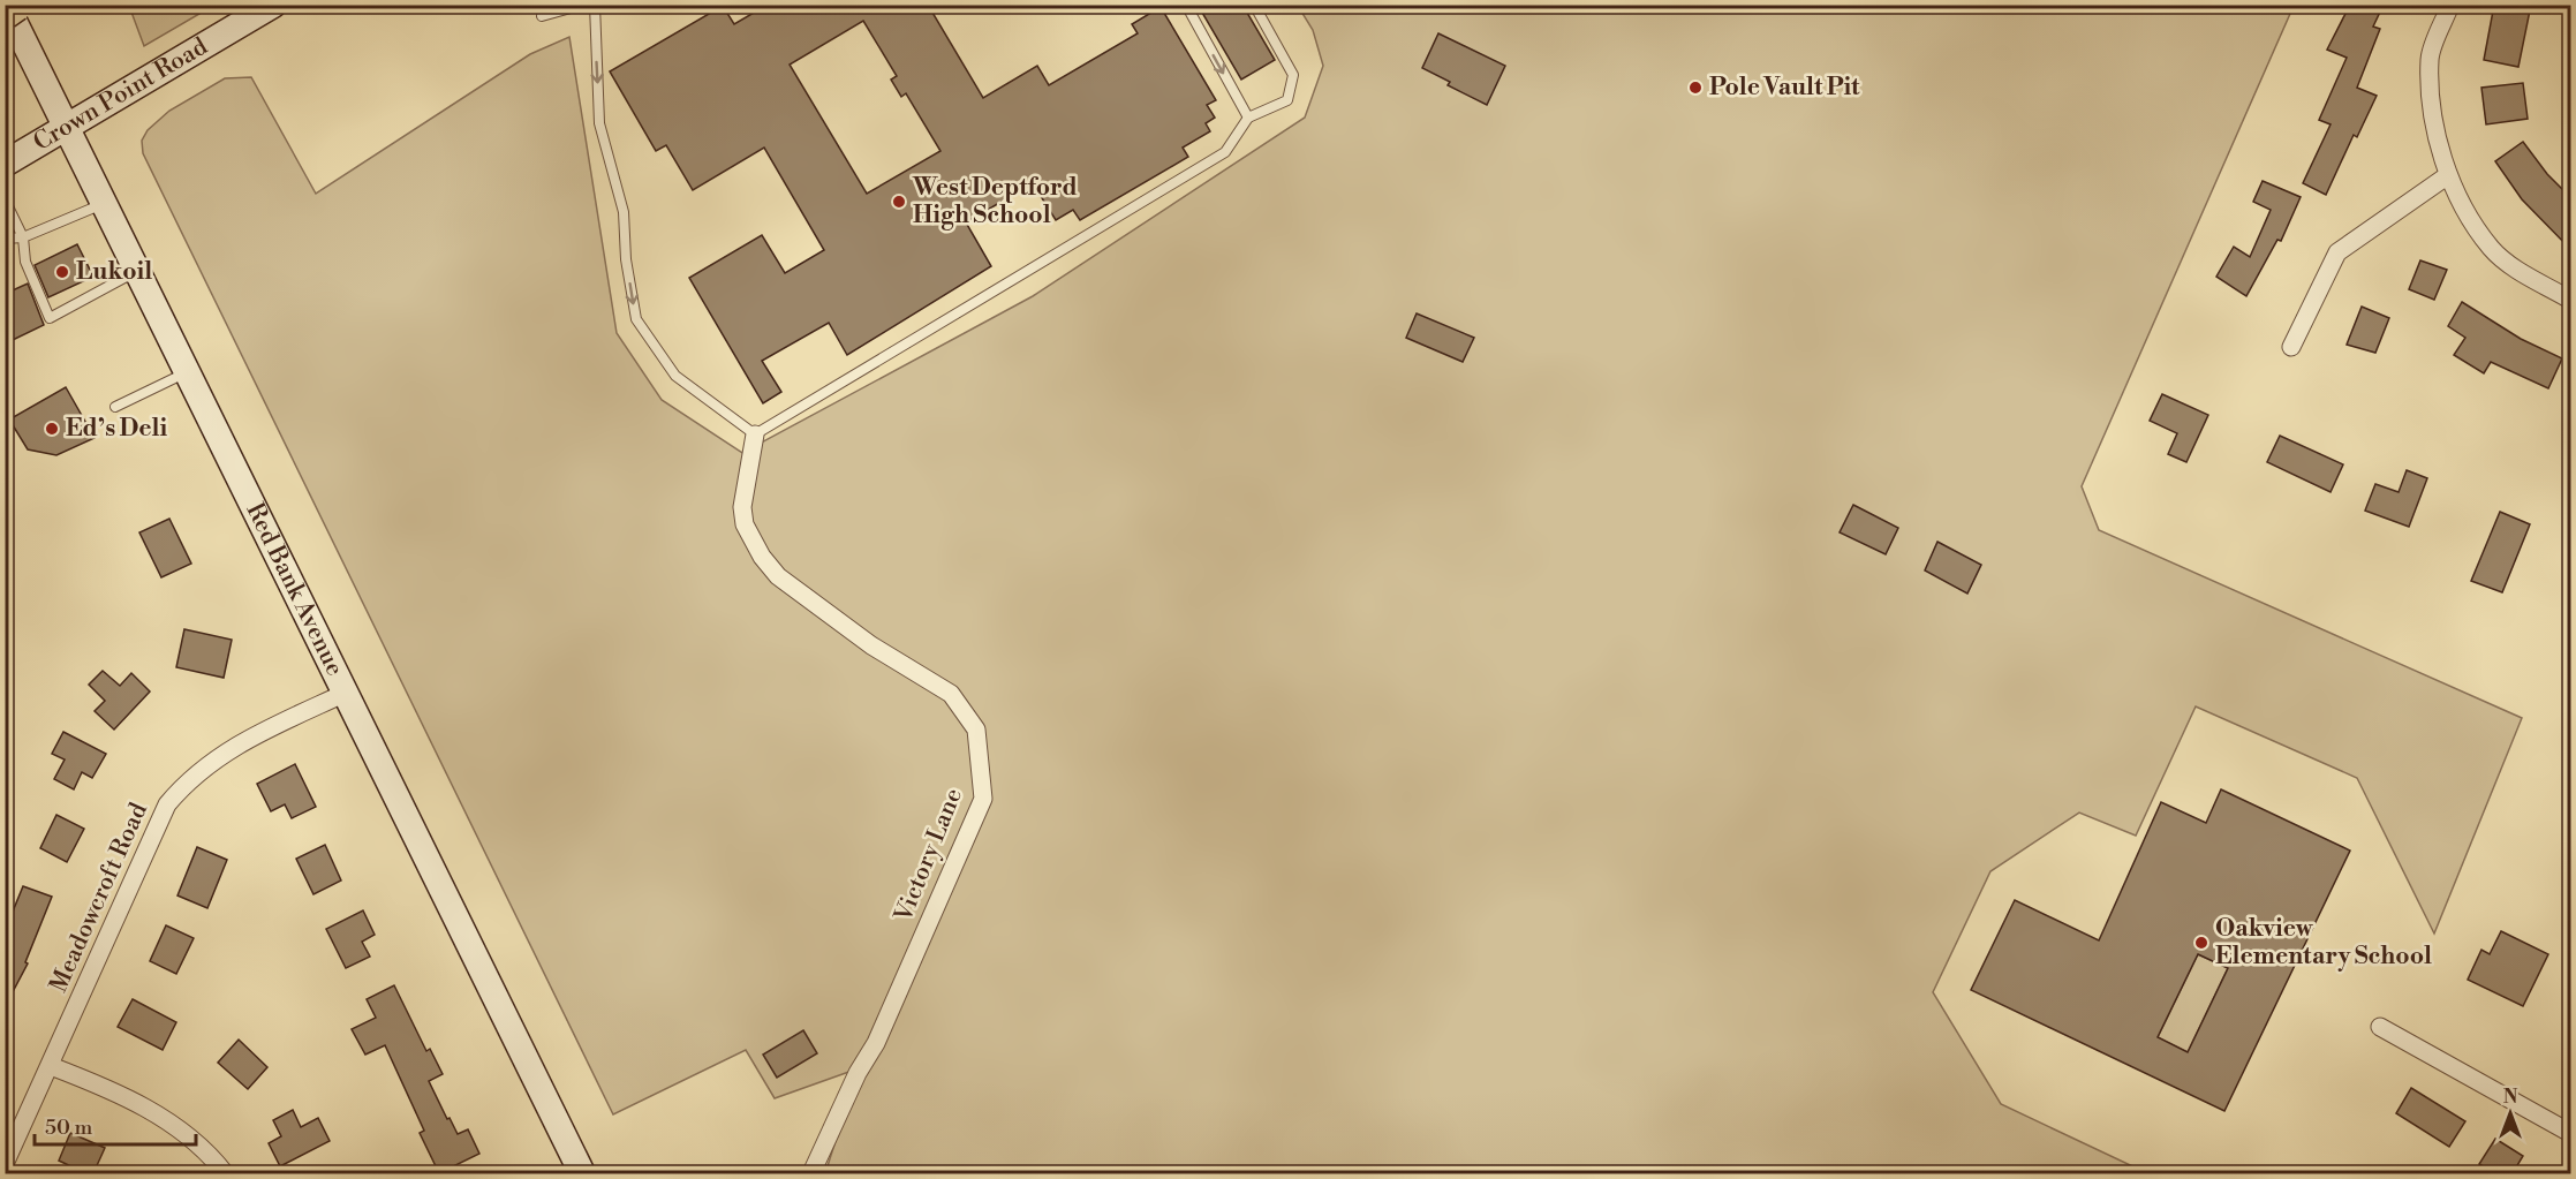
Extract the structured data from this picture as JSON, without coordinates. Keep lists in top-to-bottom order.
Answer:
{
  "streets": {
    "street": [
      "Crown Point Road",
      "Red Bank Avenue",
      "Victory Lane",
      "Meadowcroft Road"
    ]
  },
  "crossings": [
    ["Crown Point Road", "Red Bank Avenue"],
    ["Red Bank Avenue", "Meadowcroft Road"]
  ],
  "places": [
    "Pole Vault Pit",
    "West Deptford High School",
    "Lukoil",
    "Ed’s Deli",
    "Oakview Elementary School"
  ],
  "scale_bar": "50 m",
  "north": "top"
}
